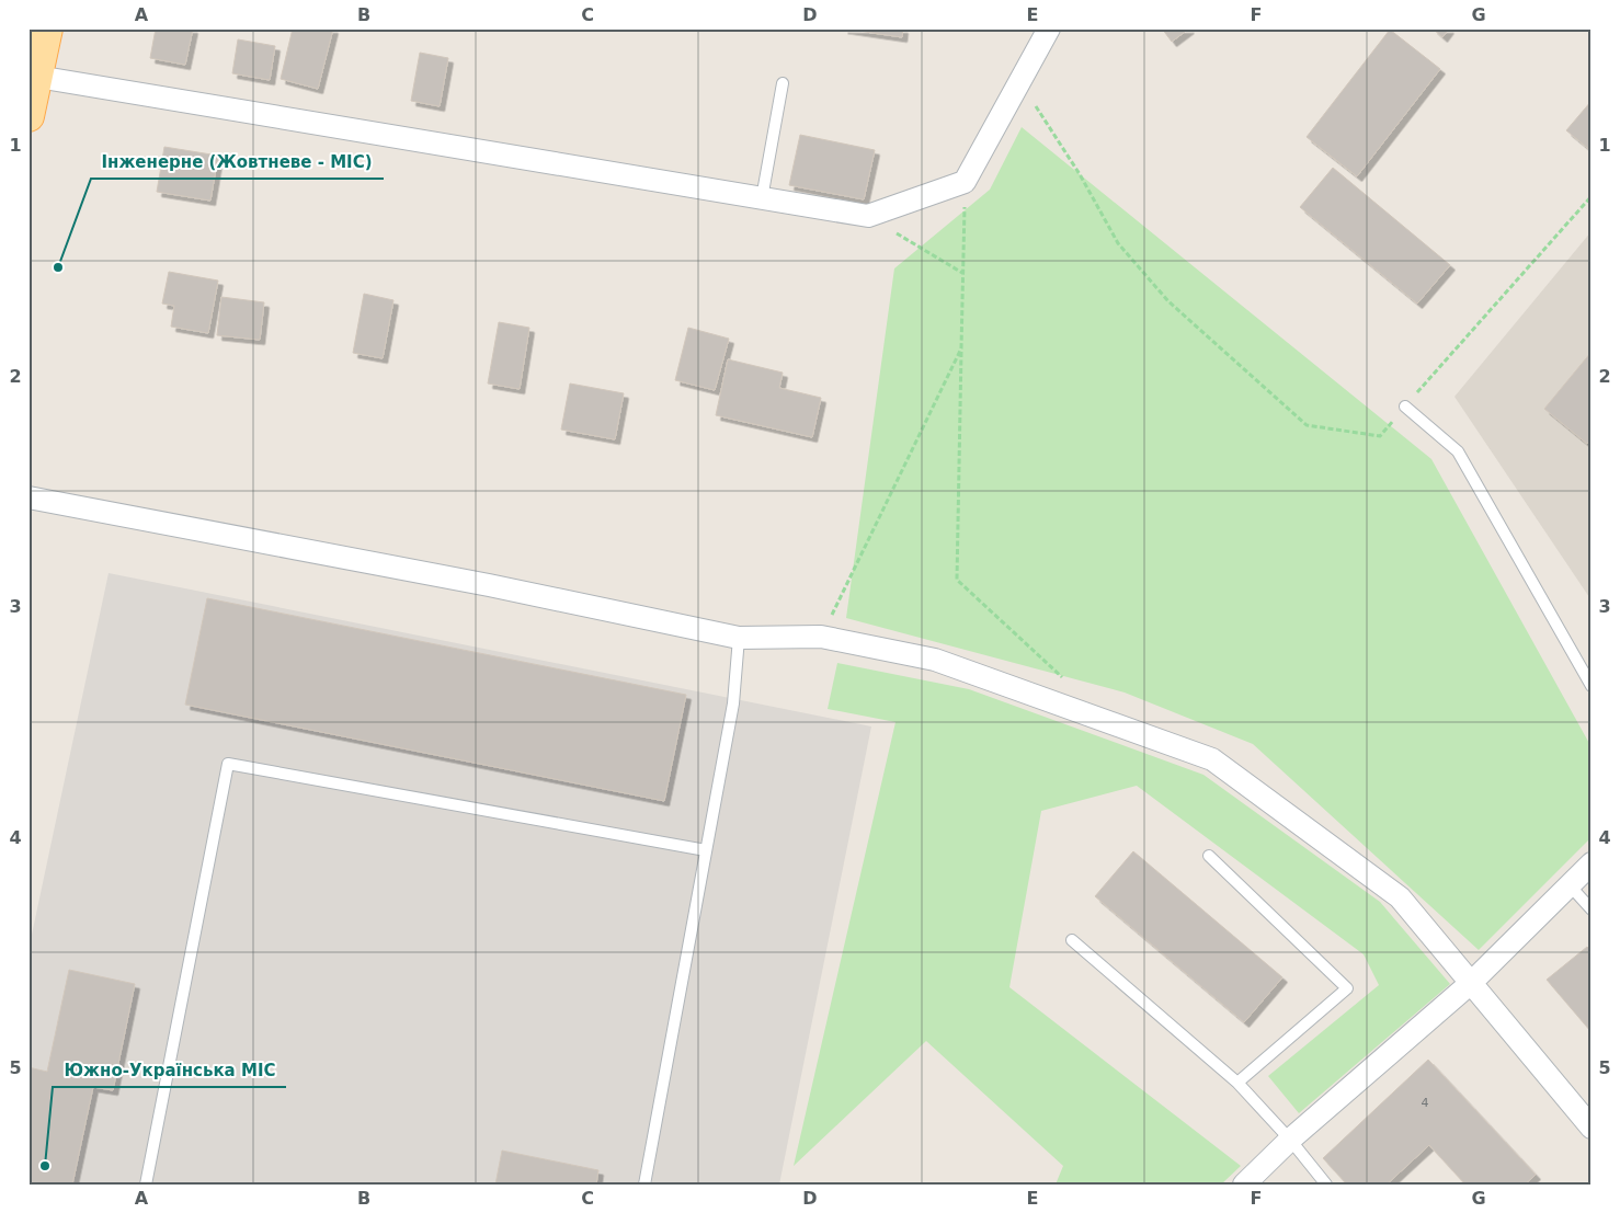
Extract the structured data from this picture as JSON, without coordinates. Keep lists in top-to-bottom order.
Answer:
{
  "places": ["Інженерне (Жовтневе - МІС)", "Южно-Українська МІС"],
  "house_numbers": ["4"],
  "grid": {
    "columns": [
      "A",
      "B",
      "C",
      "D",
      "E",
      "F",
      "G"
    ],
    "rows": [
      "1",
      "2",
      "3",
      "4",
      "5"
    ]
  }
}
